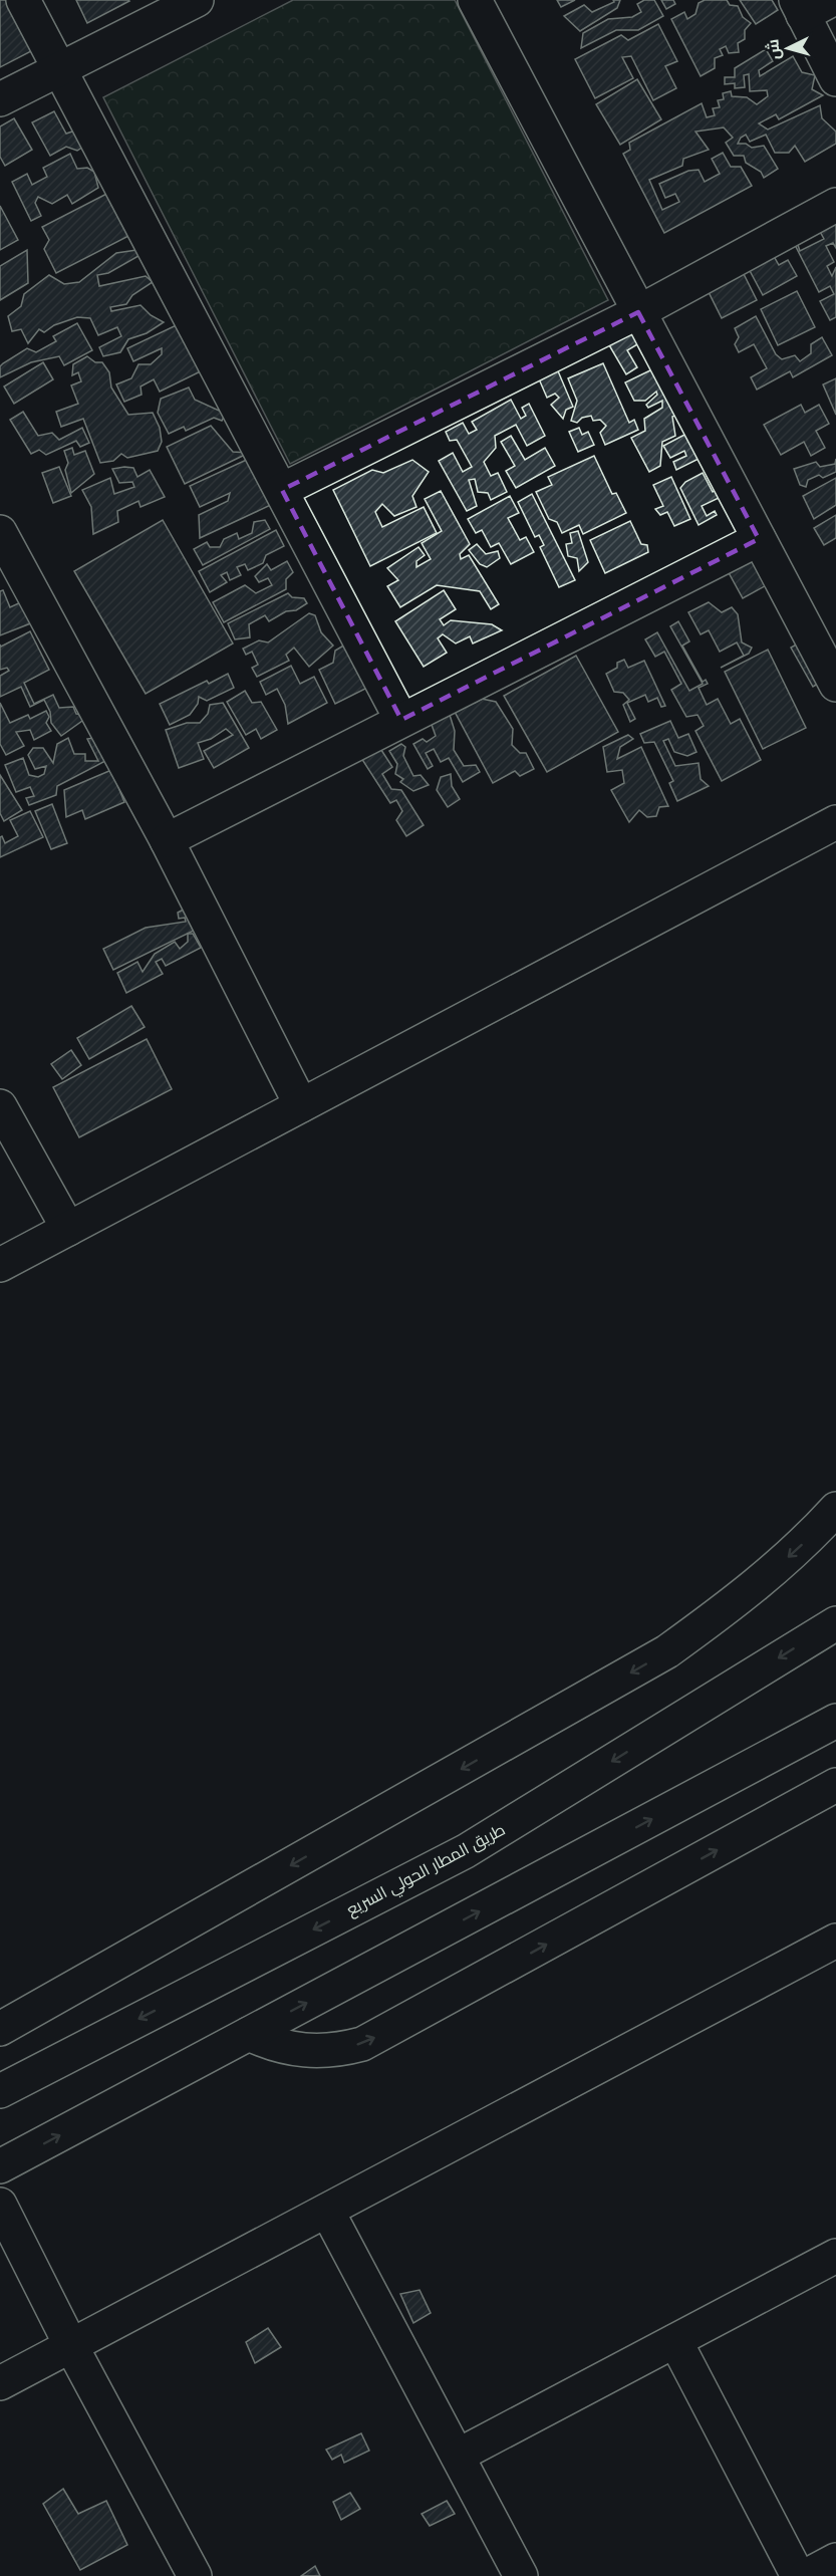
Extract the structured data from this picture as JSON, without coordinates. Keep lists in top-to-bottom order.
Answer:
{
  "streets": {
    "main road": ["طريق المطار الحولي السريع"]
  },
  "north": "left"
}
